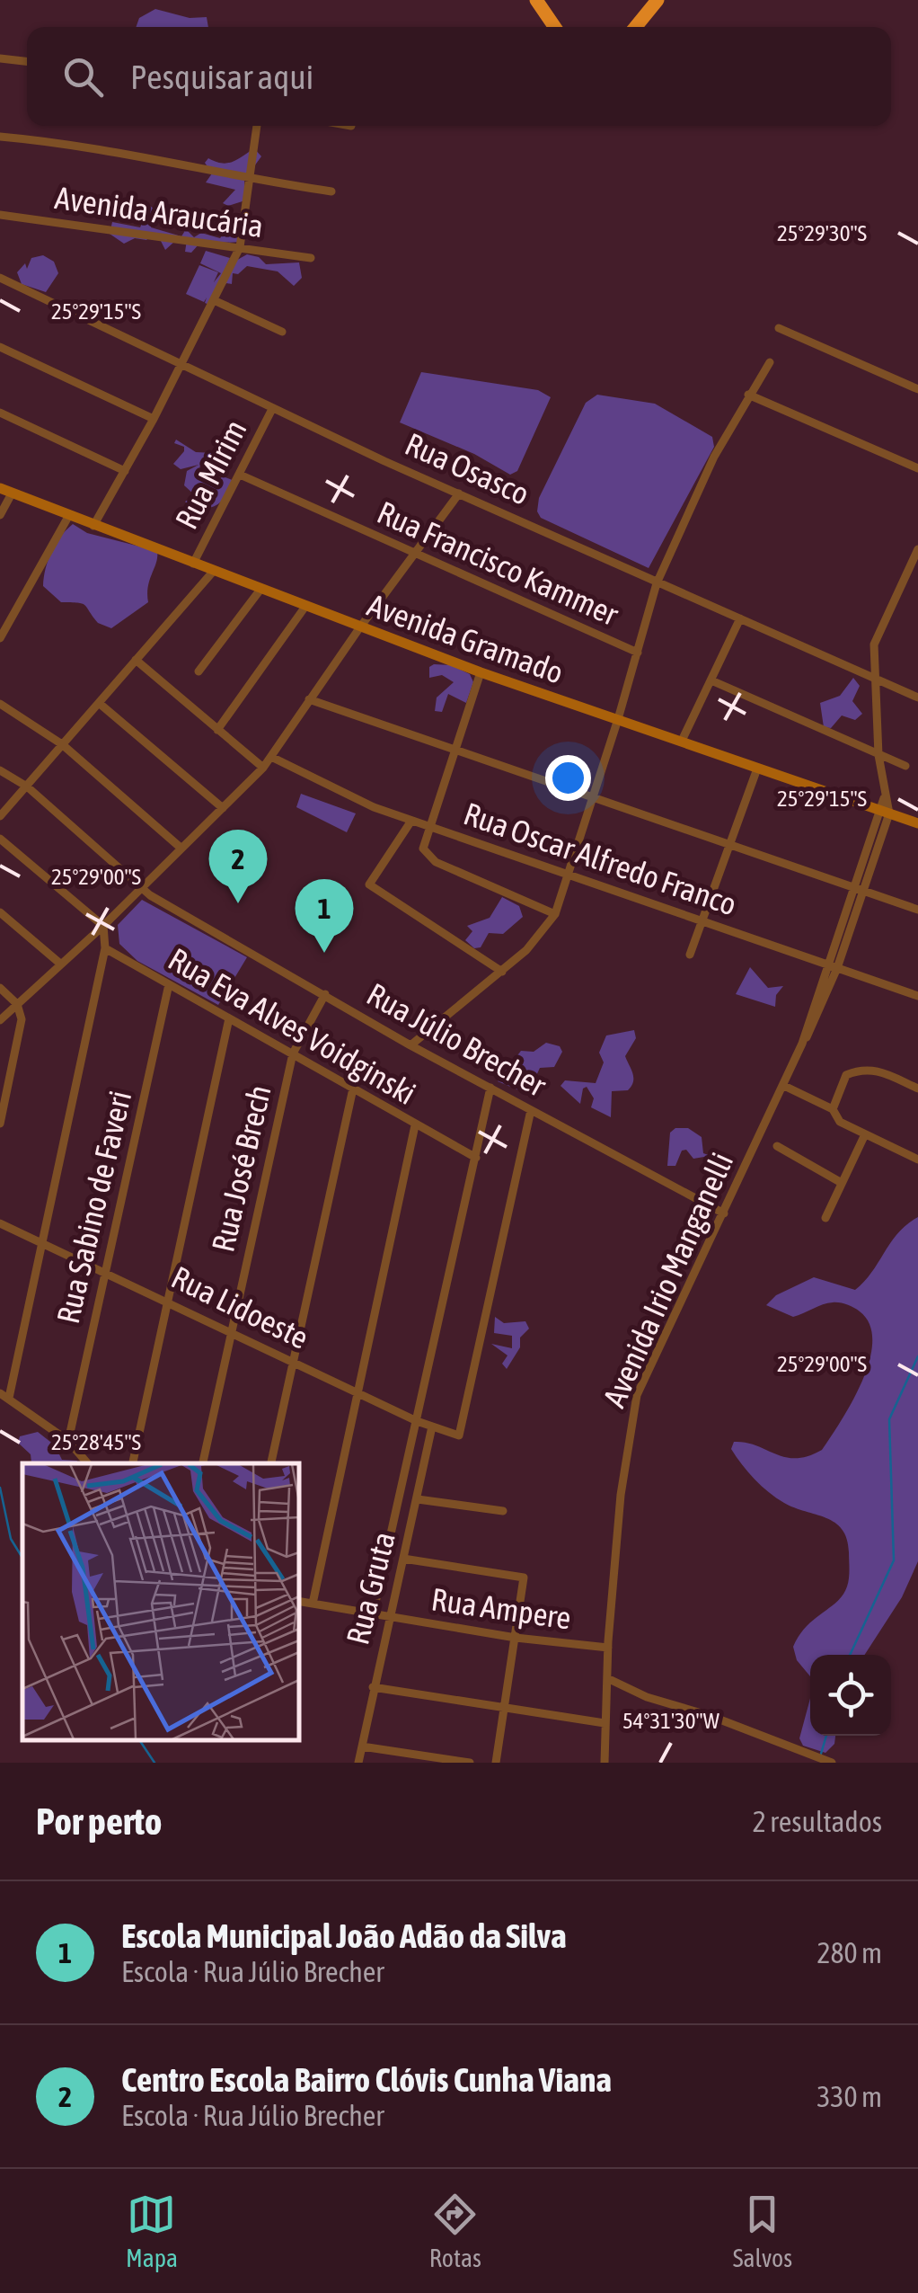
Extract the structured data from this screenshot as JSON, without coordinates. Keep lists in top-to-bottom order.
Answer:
{
  "streets": {
    "street": [
      "Avenida Araucária",
      "Rua Osasco",
      "Rua Mirim",
      "Rua Francisco Kammer",
      "Avenida Gramado",
      "Rua Oscar Alfredo Franco",
      "Rua Eva Alves Voidginski",
      "Rua Júlio Brecher",
      "Rua José Brech",
      "Rua Sabino de Faveri",
      "Avenida Irio Manganelli",
      "Rua Lidoeste",
      "Rua Gruta",
      "Rua Ampere"
    ]
  },
  "crossings": [
    ["Rua Osasco", "Rua Mirim"],
    ["Rua Mirim", "Rua Francisco Kammer"],
    ["Rua Mirim", "Avenida Gramado"],
    ["Avenida Gramado", "Avenida Irio Manganelli"],
    ["Rua Oscar Alfredo Franco", "Avenida Irio Manganelli"],
    ["Rua Eva Alves Voidginski", "Rua José Brech"],
    ["Rua Eva Alves Voidginski", "Rua Sabino de Faveri"],
    ["Rua Eva Alves Voidginski", "Rua Gruta"],
    ["Rua Júlio Brecher", "Rua José Brech"],
    ["Rua Júlio Brecher", "Avenida Irio Manganelli"],
    ["Rua Júlio Brecher", "Rua Lidoeste"],
    ["Rua Júlio Brecher", "Rua Gruta"],
    ["Rua José Brech", "Rua Lidoeste"],
    ["Rua Sabino de Faveri", "Rua Lidoeste"],
    ["Avenida Irio Manganelli", "Rua Ampere"],
    ["Rua Lidoeste", "Rua Gruta"],
    ["Rua Gruta", "Rua Ampere"]
  ],
  "page": {
    "search": "Pesquisar aqui",
    "pins": ["2", "1"],
    "heading": ["Por perto", "2 resultados"],
    "list": [
      {
        "mark": "1",
        "name": "Escola Municipal João Adão da Silva",
        "note": "Escola · Rua Júlio Brecher",
        "value": "280 m"
      },
      {
        "mark": "2",
        "name": "Centro Escola Bairro Clóvis Cunha Viana",
        "note": "Escola · Rua Júlio Brecher",
        "value": "330 m"
      }
    ],
    "nav": ["Mapa", "Rotas", "Salvos"]
  },
  "coordinates": [
    "25°29'30\"S",
    "25°29'15\"S",
    "25°29'00\"S",
    "25°28'45\"S",
    "54°31'30\"W"
  ]
}
